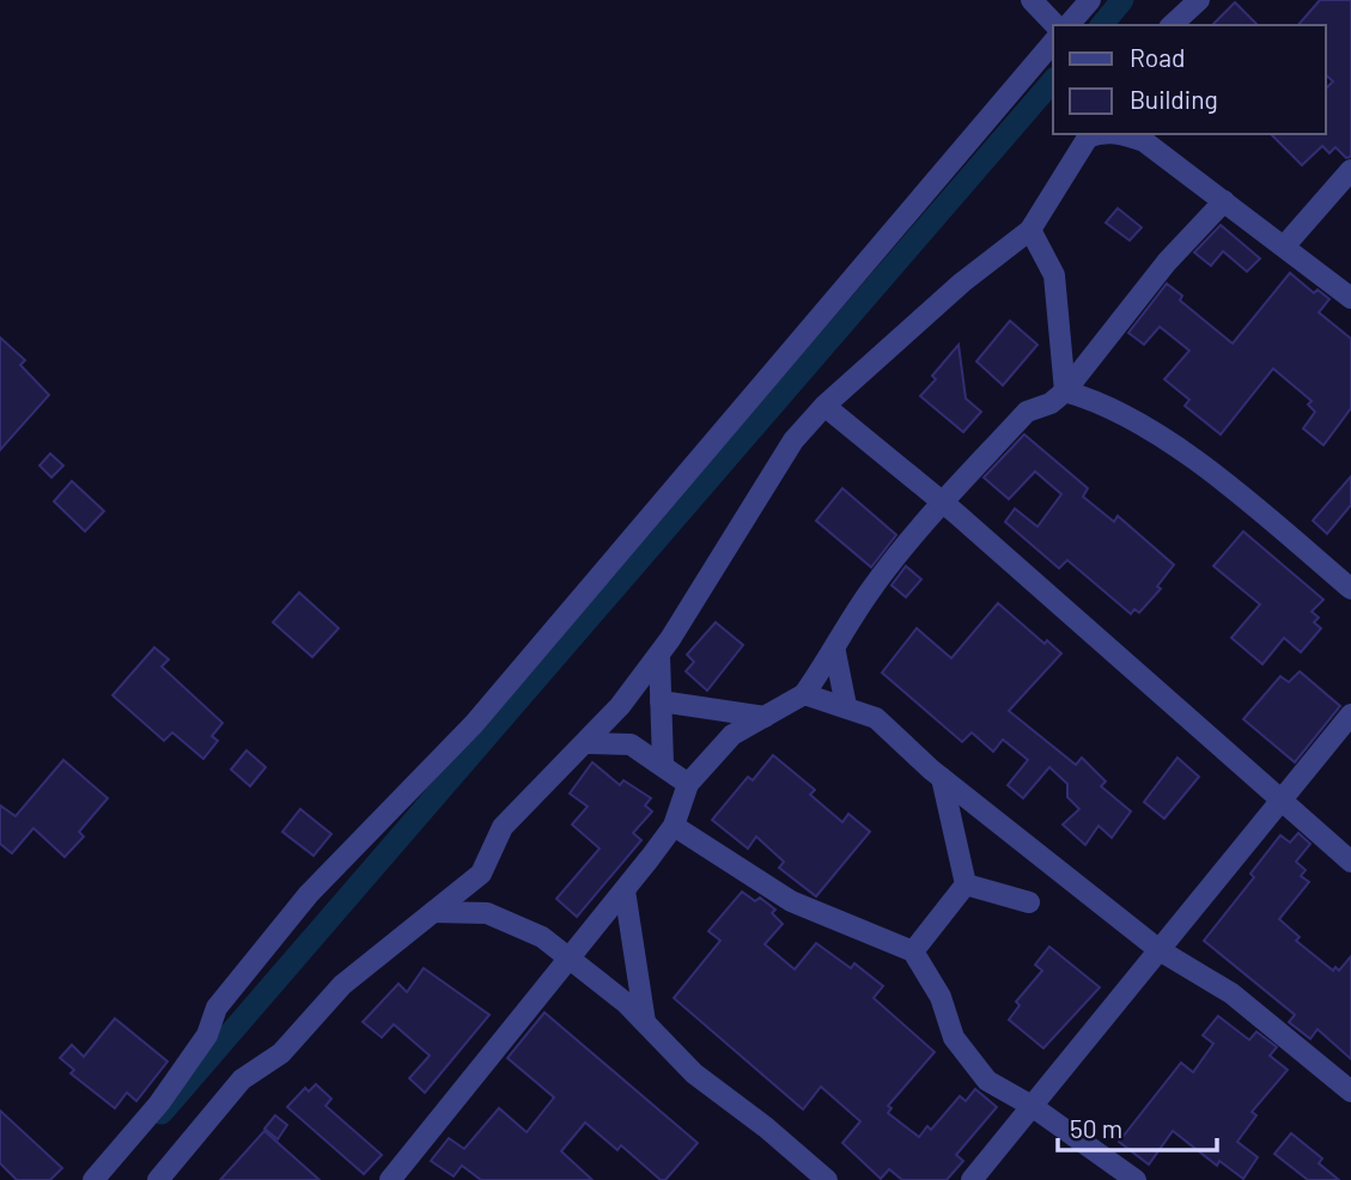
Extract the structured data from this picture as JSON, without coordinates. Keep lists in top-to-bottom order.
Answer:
{
  "legend": ["Road", "Building"],
  "scale_bar": "50 m"
}
